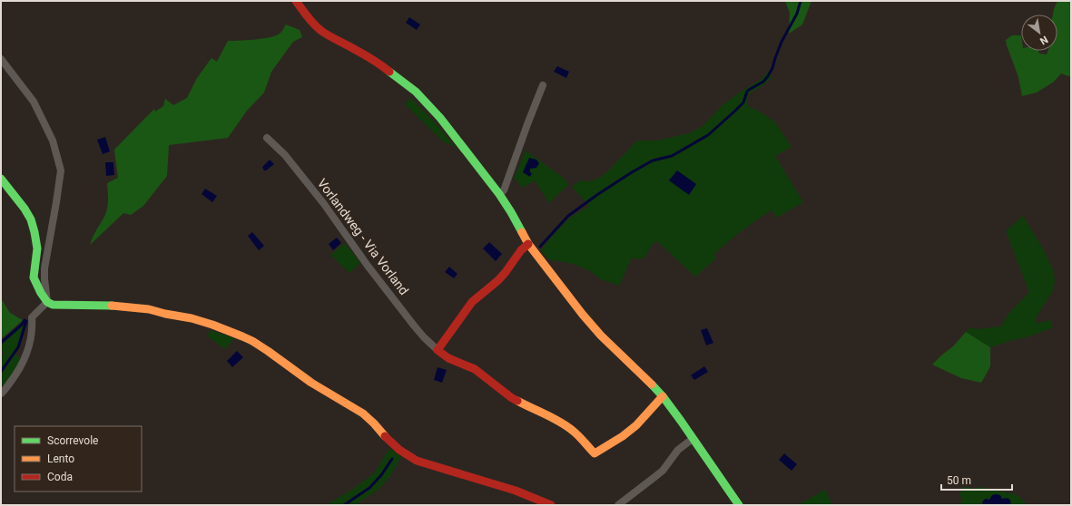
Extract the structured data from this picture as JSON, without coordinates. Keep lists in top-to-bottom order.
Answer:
{
  "streets": {
    "street": ["Vorlandweg - Via Vorland"]
  },
  "legend": ["Scorrevole", "Lento", "Coda"],
  "scale_bar": "50 m",
  "north": "bottom right"
}
